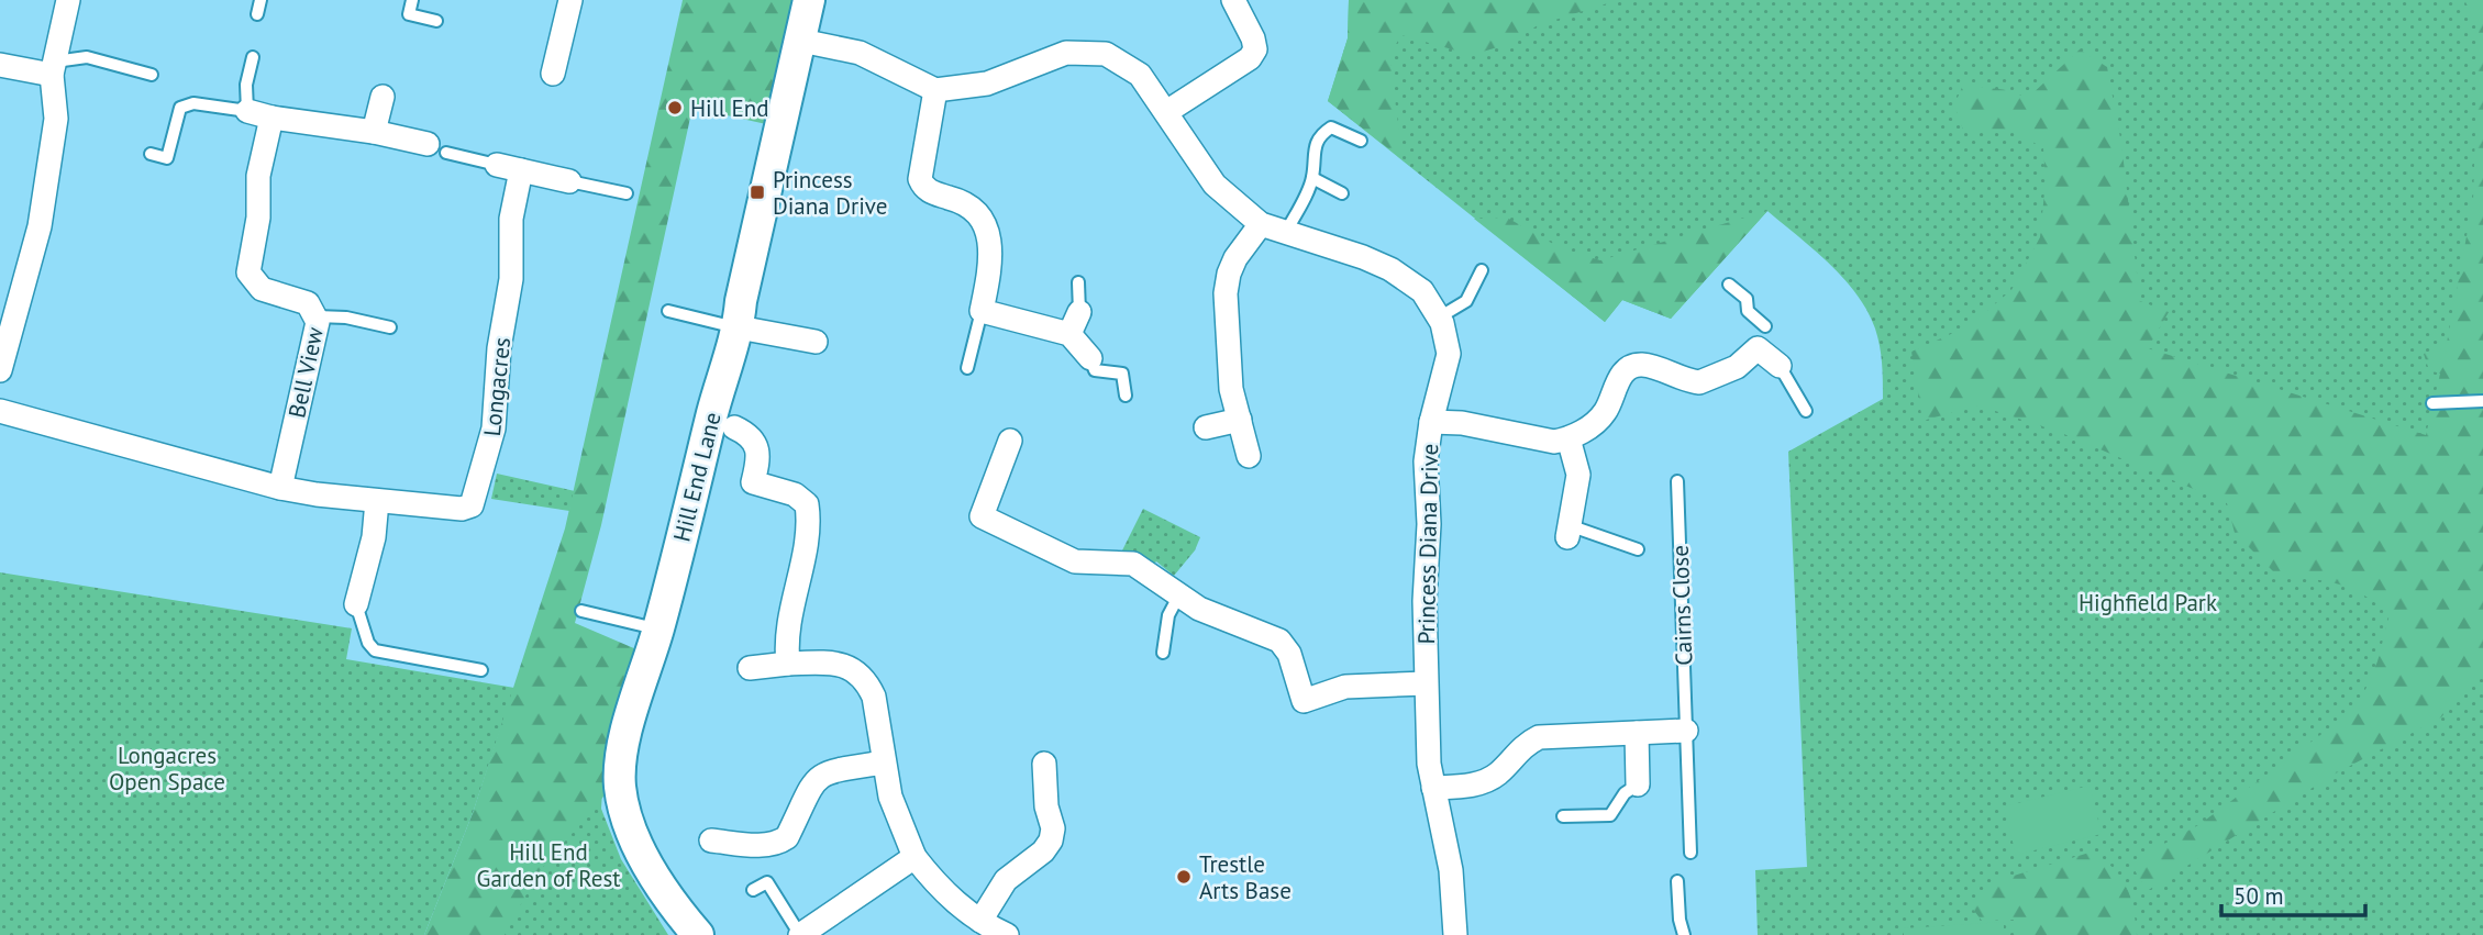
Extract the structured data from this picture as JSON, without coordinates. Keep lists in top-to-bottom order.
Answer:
{
  "streets": {
    "street": [
      "Bell View",
      "Longacres",
      "Hill End Lane",
      "Princess Diana Drive"
    ],
    "lane": ["Cairns Close"]
  },
  "crossings": [
    ["Bell View", "Longacres"]
  ],
  "parks": ["Highfield Park", "Longacres Open Space", "Hill End Garden of Rest"],
  "places": {
    "other": ["Hill End", "Trestle Arts Base"],
    "transit": ["Princess Diana Drive"]
  },
  "scale_bar": "50 m"
}
